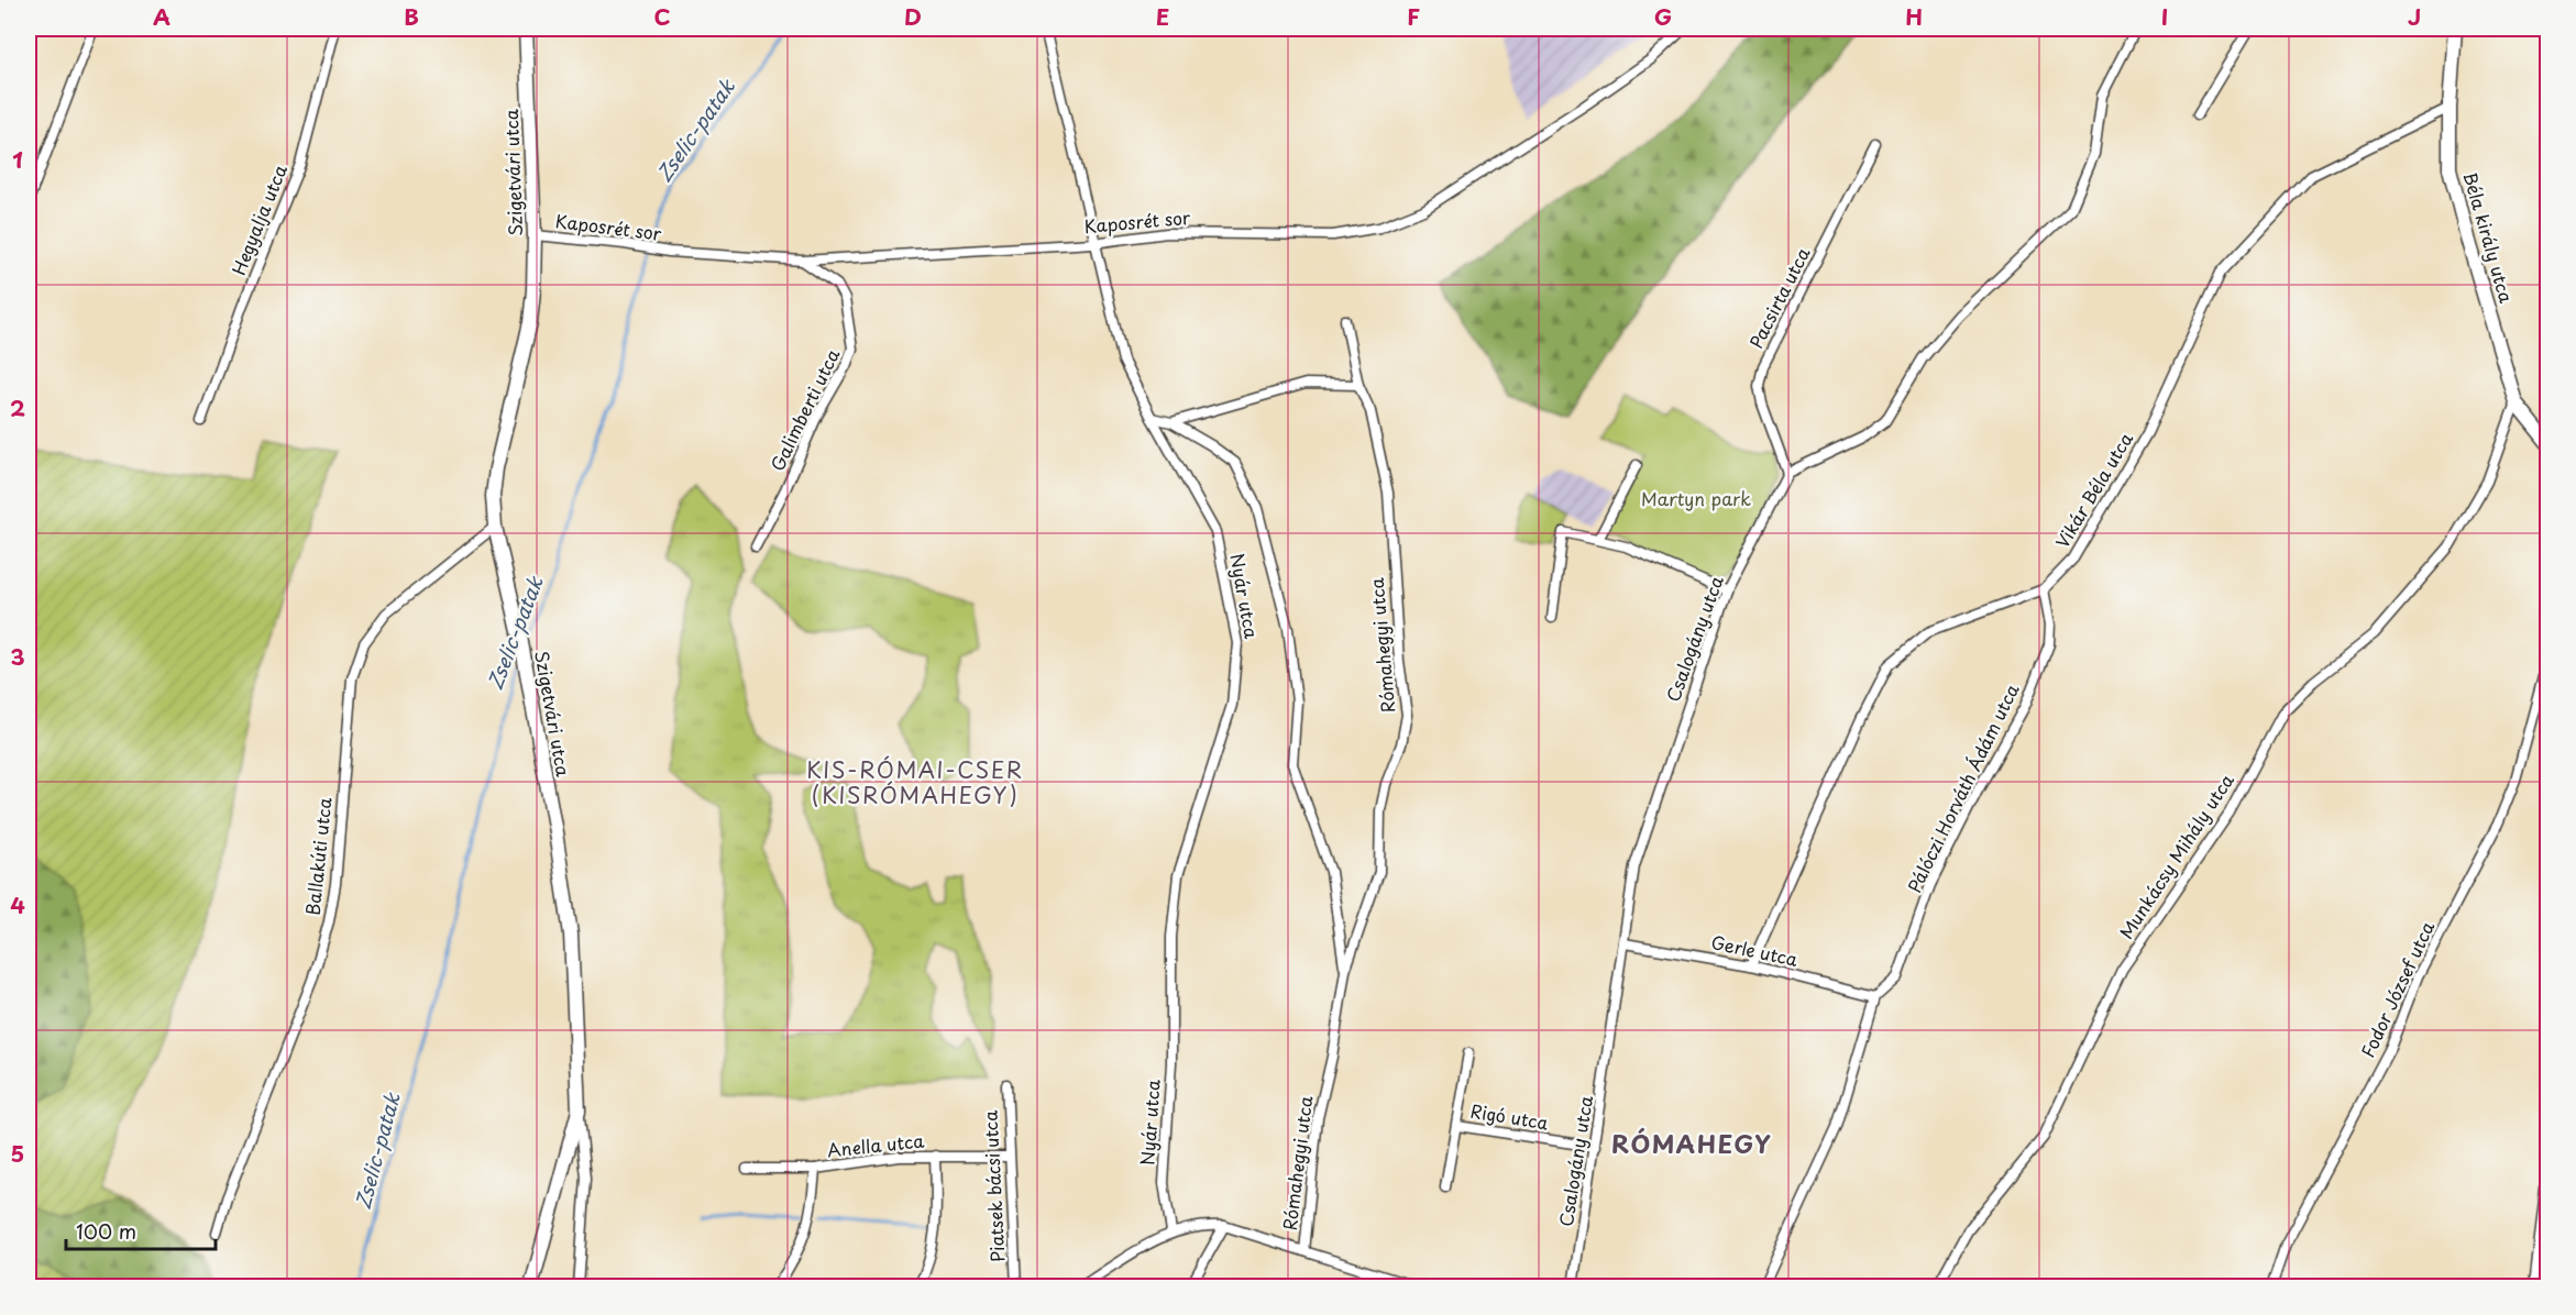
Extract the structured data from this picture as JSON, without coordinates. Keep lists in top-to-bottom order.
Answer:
{
  "streets": {
    "street": [
      "Szigetvári utca",
      "Hegyalja utca",
      "Kaposrét sor",
      "Béla király utca",
      "Pacsirta utca",
      "Galimberti utca",
      "Vikár Béla utca",
      "Nyár utca",
      "Csalogány utca",
      "Rómahegyi utca",
      "Pálóczi Horváth Ádám utca",
      "Ballakúti utca",
      "Munkácsy Mihály utca",
      "Gerle utca",
      "Fodor József utca",
      "Rigó utca",
      "Anella utca",
      "Piatsek bácsi utca"
    ]
  },
  "crossings": [
    ["Szigetvári utca", "Kaposrét sor"],
    ["Szigetvári utca", "Ballakúti utca"],
    ["Kaposrét sor", "Galimberti utca"],
    ["Kaposrét sor", "Nyár utca"],
    ["Béla király utca", "Vikár Béla utca"],
    ["Béla király utca", "Munkácsy Mihály utca"],
    ["Pacsirta utca", "Csalogány utca"],
    ["Vikár Béla utca", "Pálóczi Horváth Ádám utca"],
    ["Vikár Béla utca", "Gerle utca"],
    ["Csalogány utca", "Gerle utca"],
    ["Csalogány utca", "Rigó utca"],
    ["Pálóczi Horváth Ádám utca", "Gerle utca"],
    ["Anella utca", "Piatsek bácsi utca"]
  ],
  "districts": ["KIS-RÓMAI-CSER (KISRÓMAHEGY)", "RÓMAHEGY"],
  "water": ["Zselic-patak"],
  "parks": ["Martyn park"],
  "scale_bar": "100 m",
  "grid": {
    "columns": [
      "A",
      "B",
      "C",
      "D",
      "E",
      "F",
      "G",
      "H",
      "I",
      "J"
    ],
    "rows": [
      "1",
      "2",
      "3",
      "4",
      "5"
    ]
  }
}
